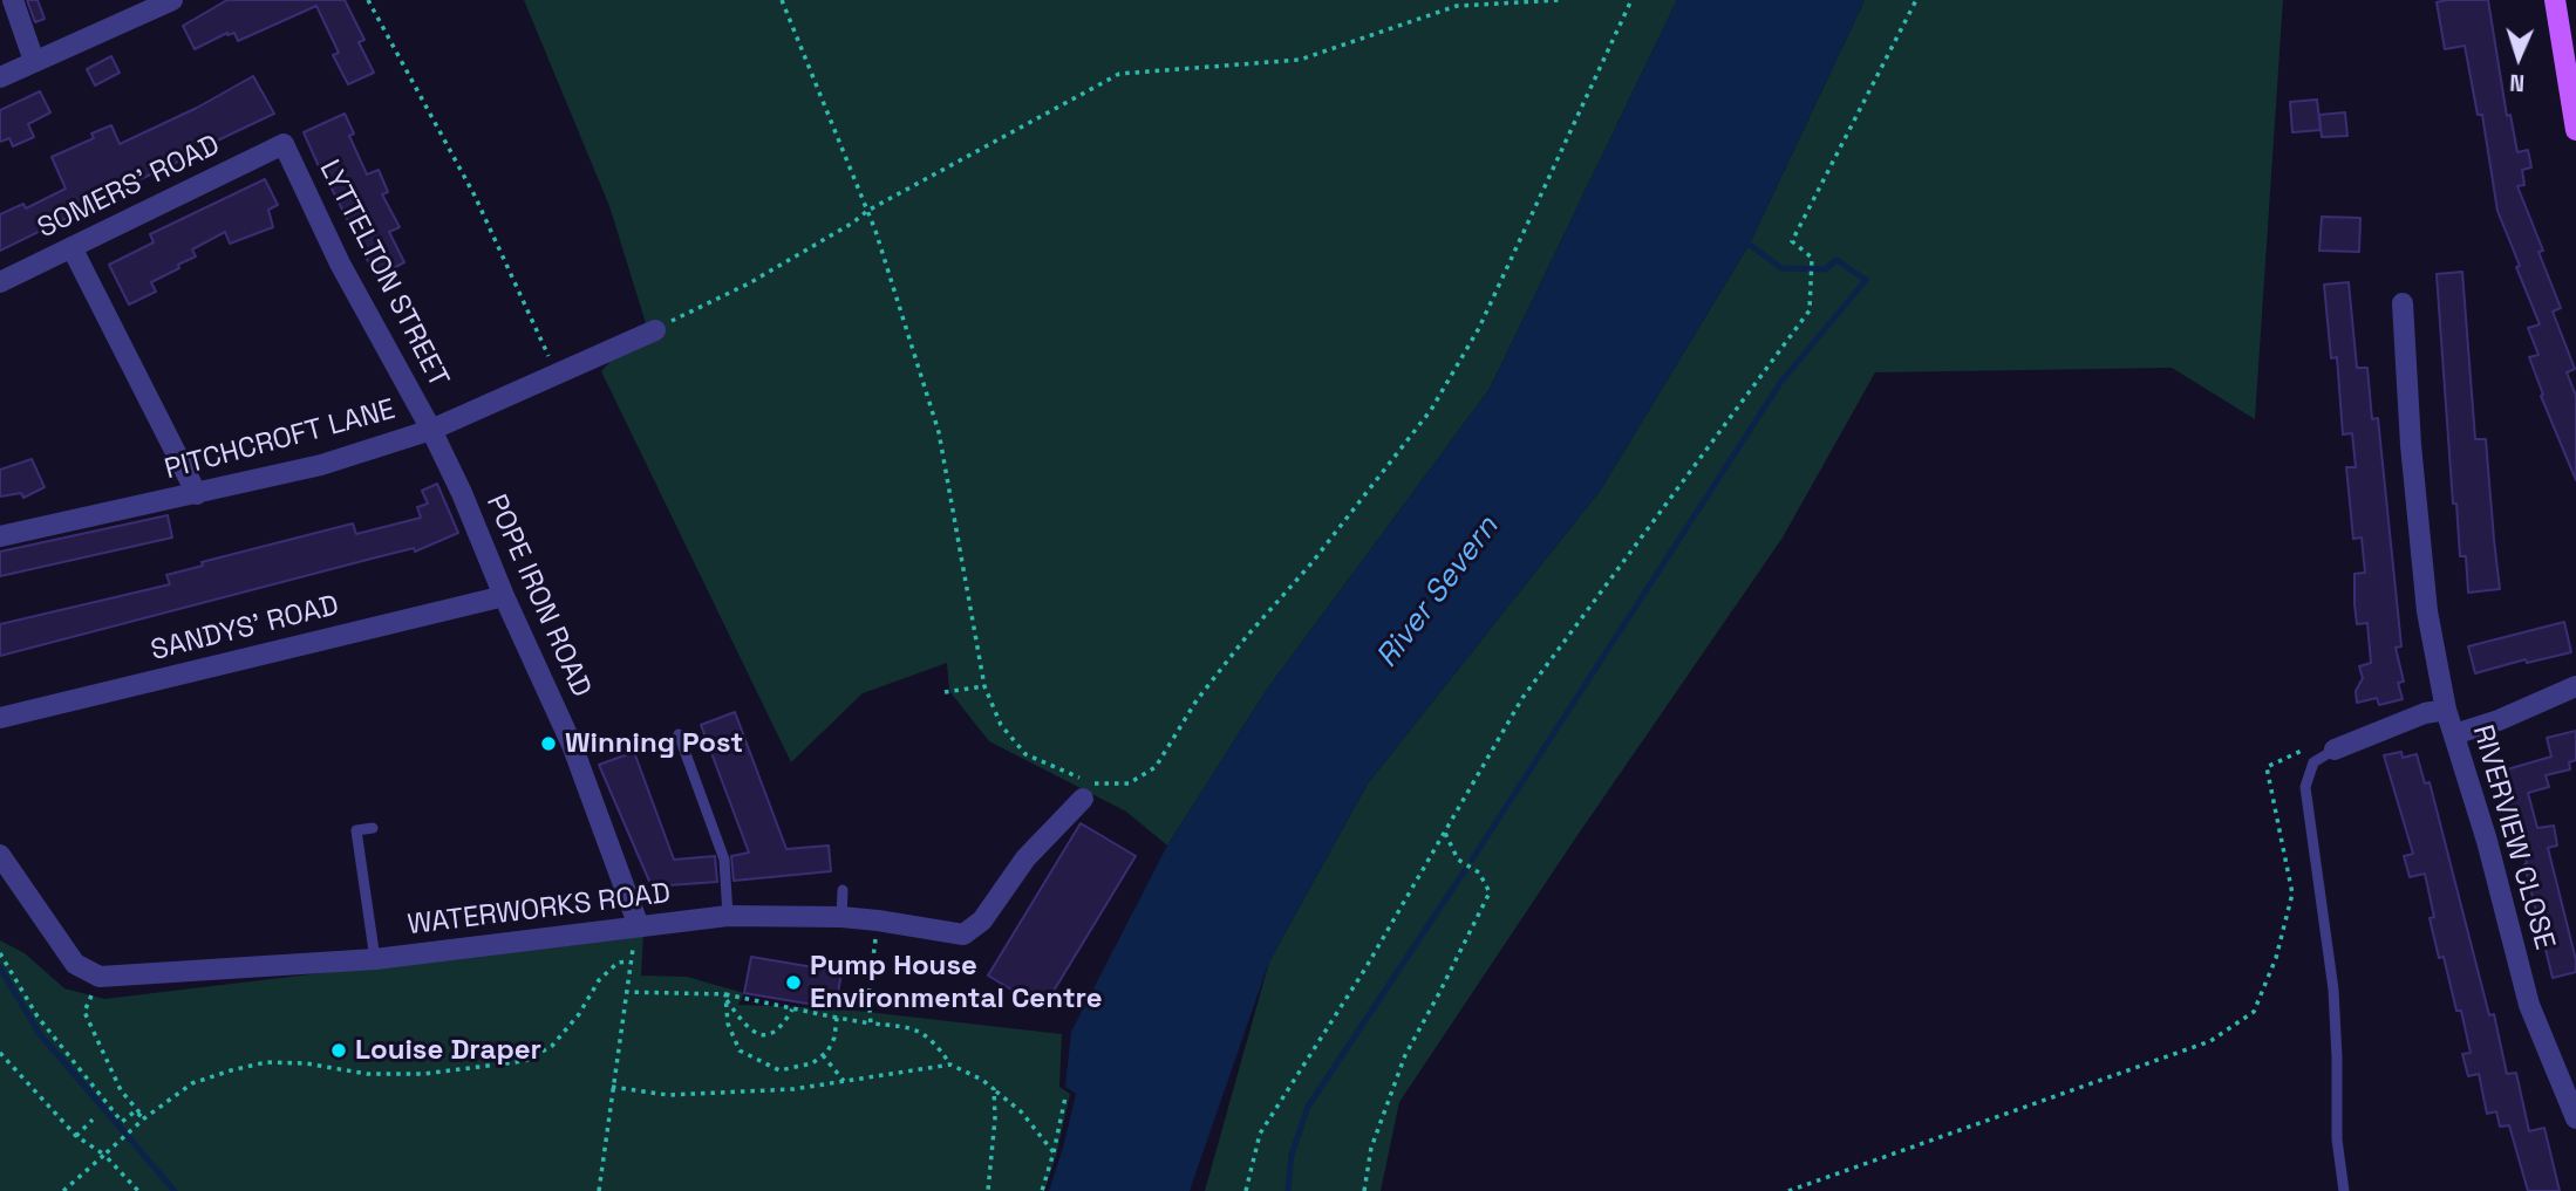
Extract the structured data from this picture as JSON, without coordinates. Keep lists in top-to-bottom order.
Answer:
{
  "streets": {
    "street": [
      "SOMERS' ROAD",
      "LYTTELTON STREET",
      "PITCHCROFT LANE",
      "POPE IRON ROAD",
      "SANDYS' ROAD",
      "RIVERVIEW CLOSE",
      "WATERWORKS ROAD"
    ]
  },
  "crossings": [
    ["SOMERS' ROAD", "LYTTELTON STREET"],
    ["LYTTELTON STREET", "PITCHCROFT LANE"],
    ["LYTTELTON STREET", "POPE IRON ROAD"],
    ["PITCHCROFT LANE", "POPE IRON ROAD"],
    ["POPE IRON ROAD", "SANDYS' ROAD"],
    ["POPE IRON ROAD", "WATERWORKS ROAD"]
  ],
  "water": ["River Severn"],
  "places": ["Winning Post", "Pump House Environmental Centre", "Louise Draper"],
  "north": "bottom"
}
